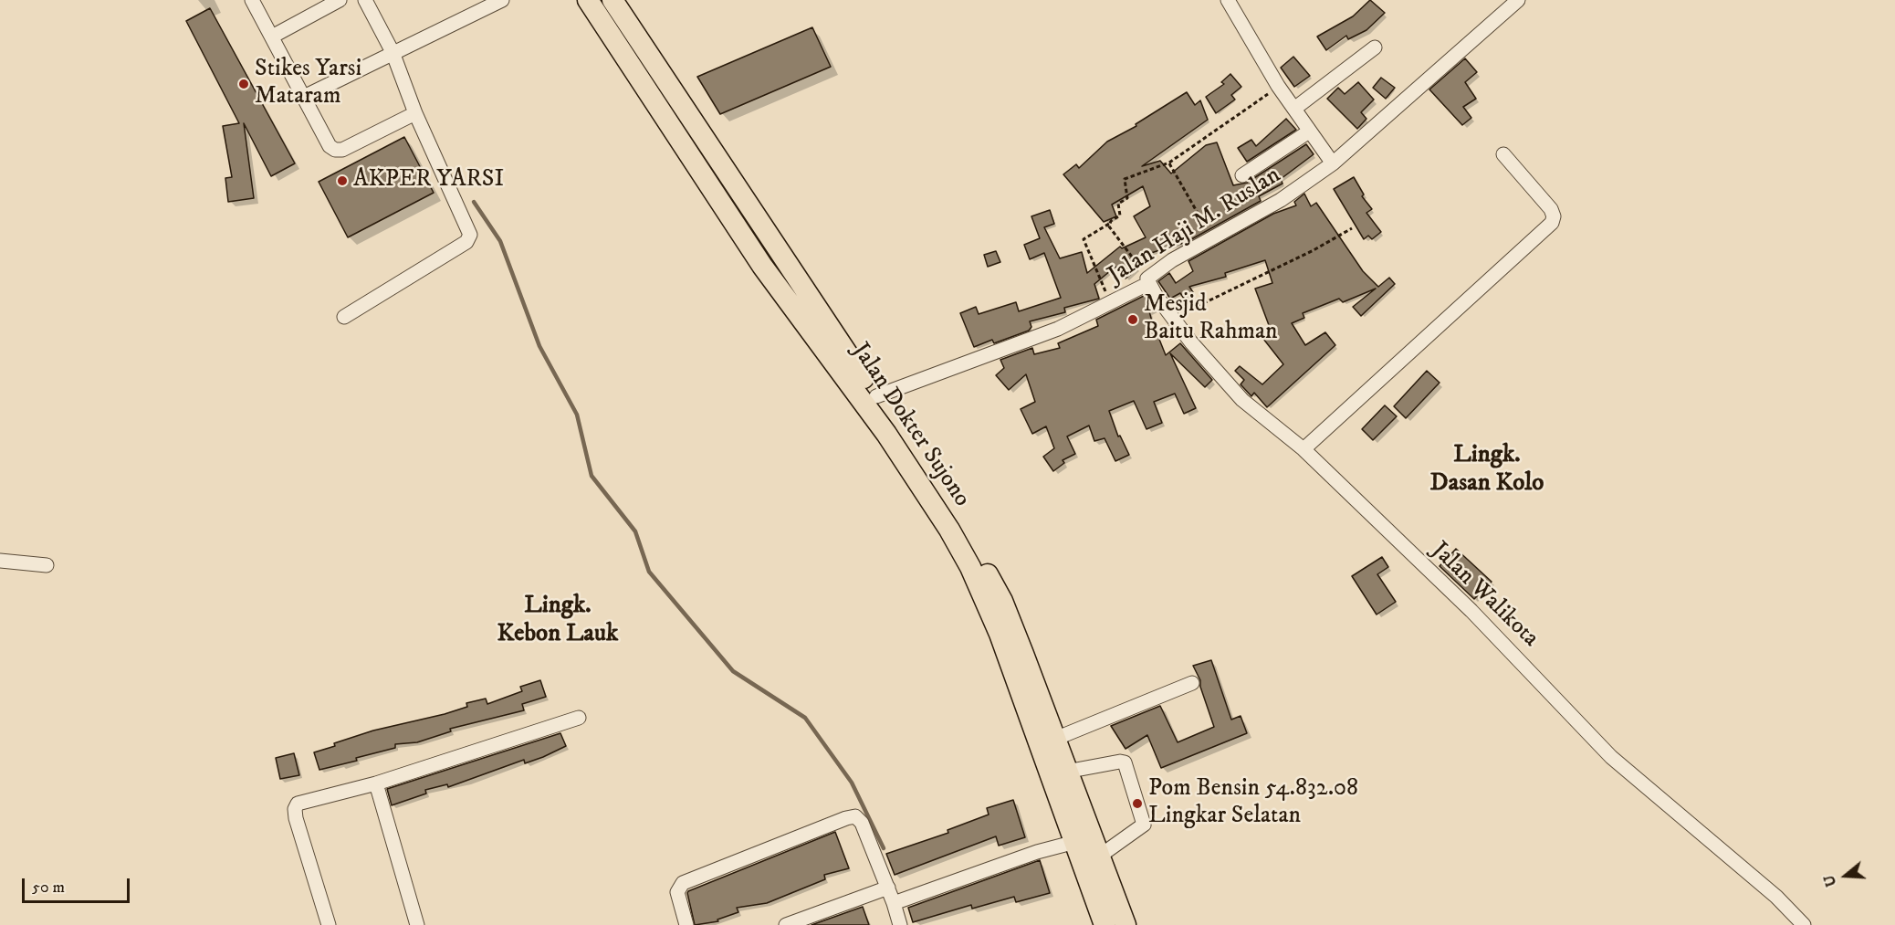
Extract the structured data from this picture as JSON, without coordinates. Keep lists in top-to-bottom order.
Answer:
{
  "streets": {
    "highway": ["Jalan Dokter Sujono"],
    "street": ["Jalan Haji M. Ruslan", "Jalan Walikota"]
  },
  "crossings": [
    ["Jalan Haji M. Ruslan", "Jalan Walikota"]
  ],
  "districts": ["Lingk. Dasan Kolo", "Lingk. Kebon Lauk"],
  "places": [
    "Stikes Yarsi Mataram",
    "AKPER YARSI",
    "Mesjid Baitu Rahman",
    "Pom Bensin 54.832.08 Lingkar Selatan"
  ],
  "scale_bar": "50 m",
  "north": "left"
}
